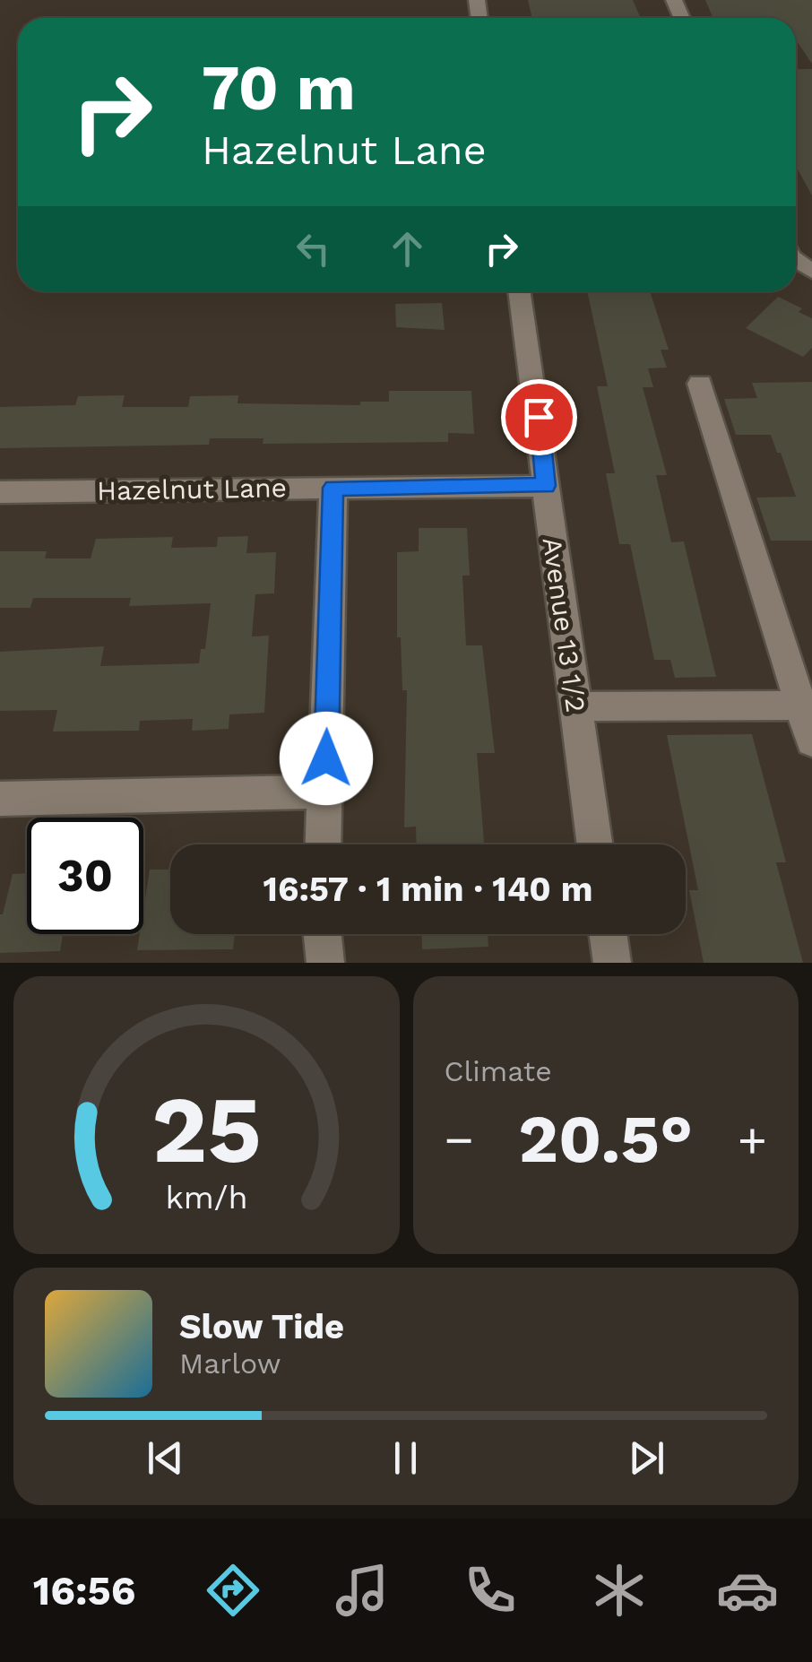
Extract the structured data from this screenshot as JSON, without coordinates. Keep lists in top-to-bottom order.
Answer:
{
  "streets": {
    "street": ["Hazelnut Lane", "Avenue 13 1/2"]
  },
  "crossings": [
    ["Hazelnut Lane", "Avenue 13 1/2"]
  ],
  "page": {
    "turn": ["70 m", "Hazelnut Lane"],
    "limit": "30",
    "trip": "16:57 · 1 min · 140 m",
    "tile": "Climate",
    "heat": ["−", "20.5°", "+"],
    "song": ["Slow Tide", "Marlow"],
    "tabs": "16:56",
    "gauge": ["25", "km/h"]
  }
}
